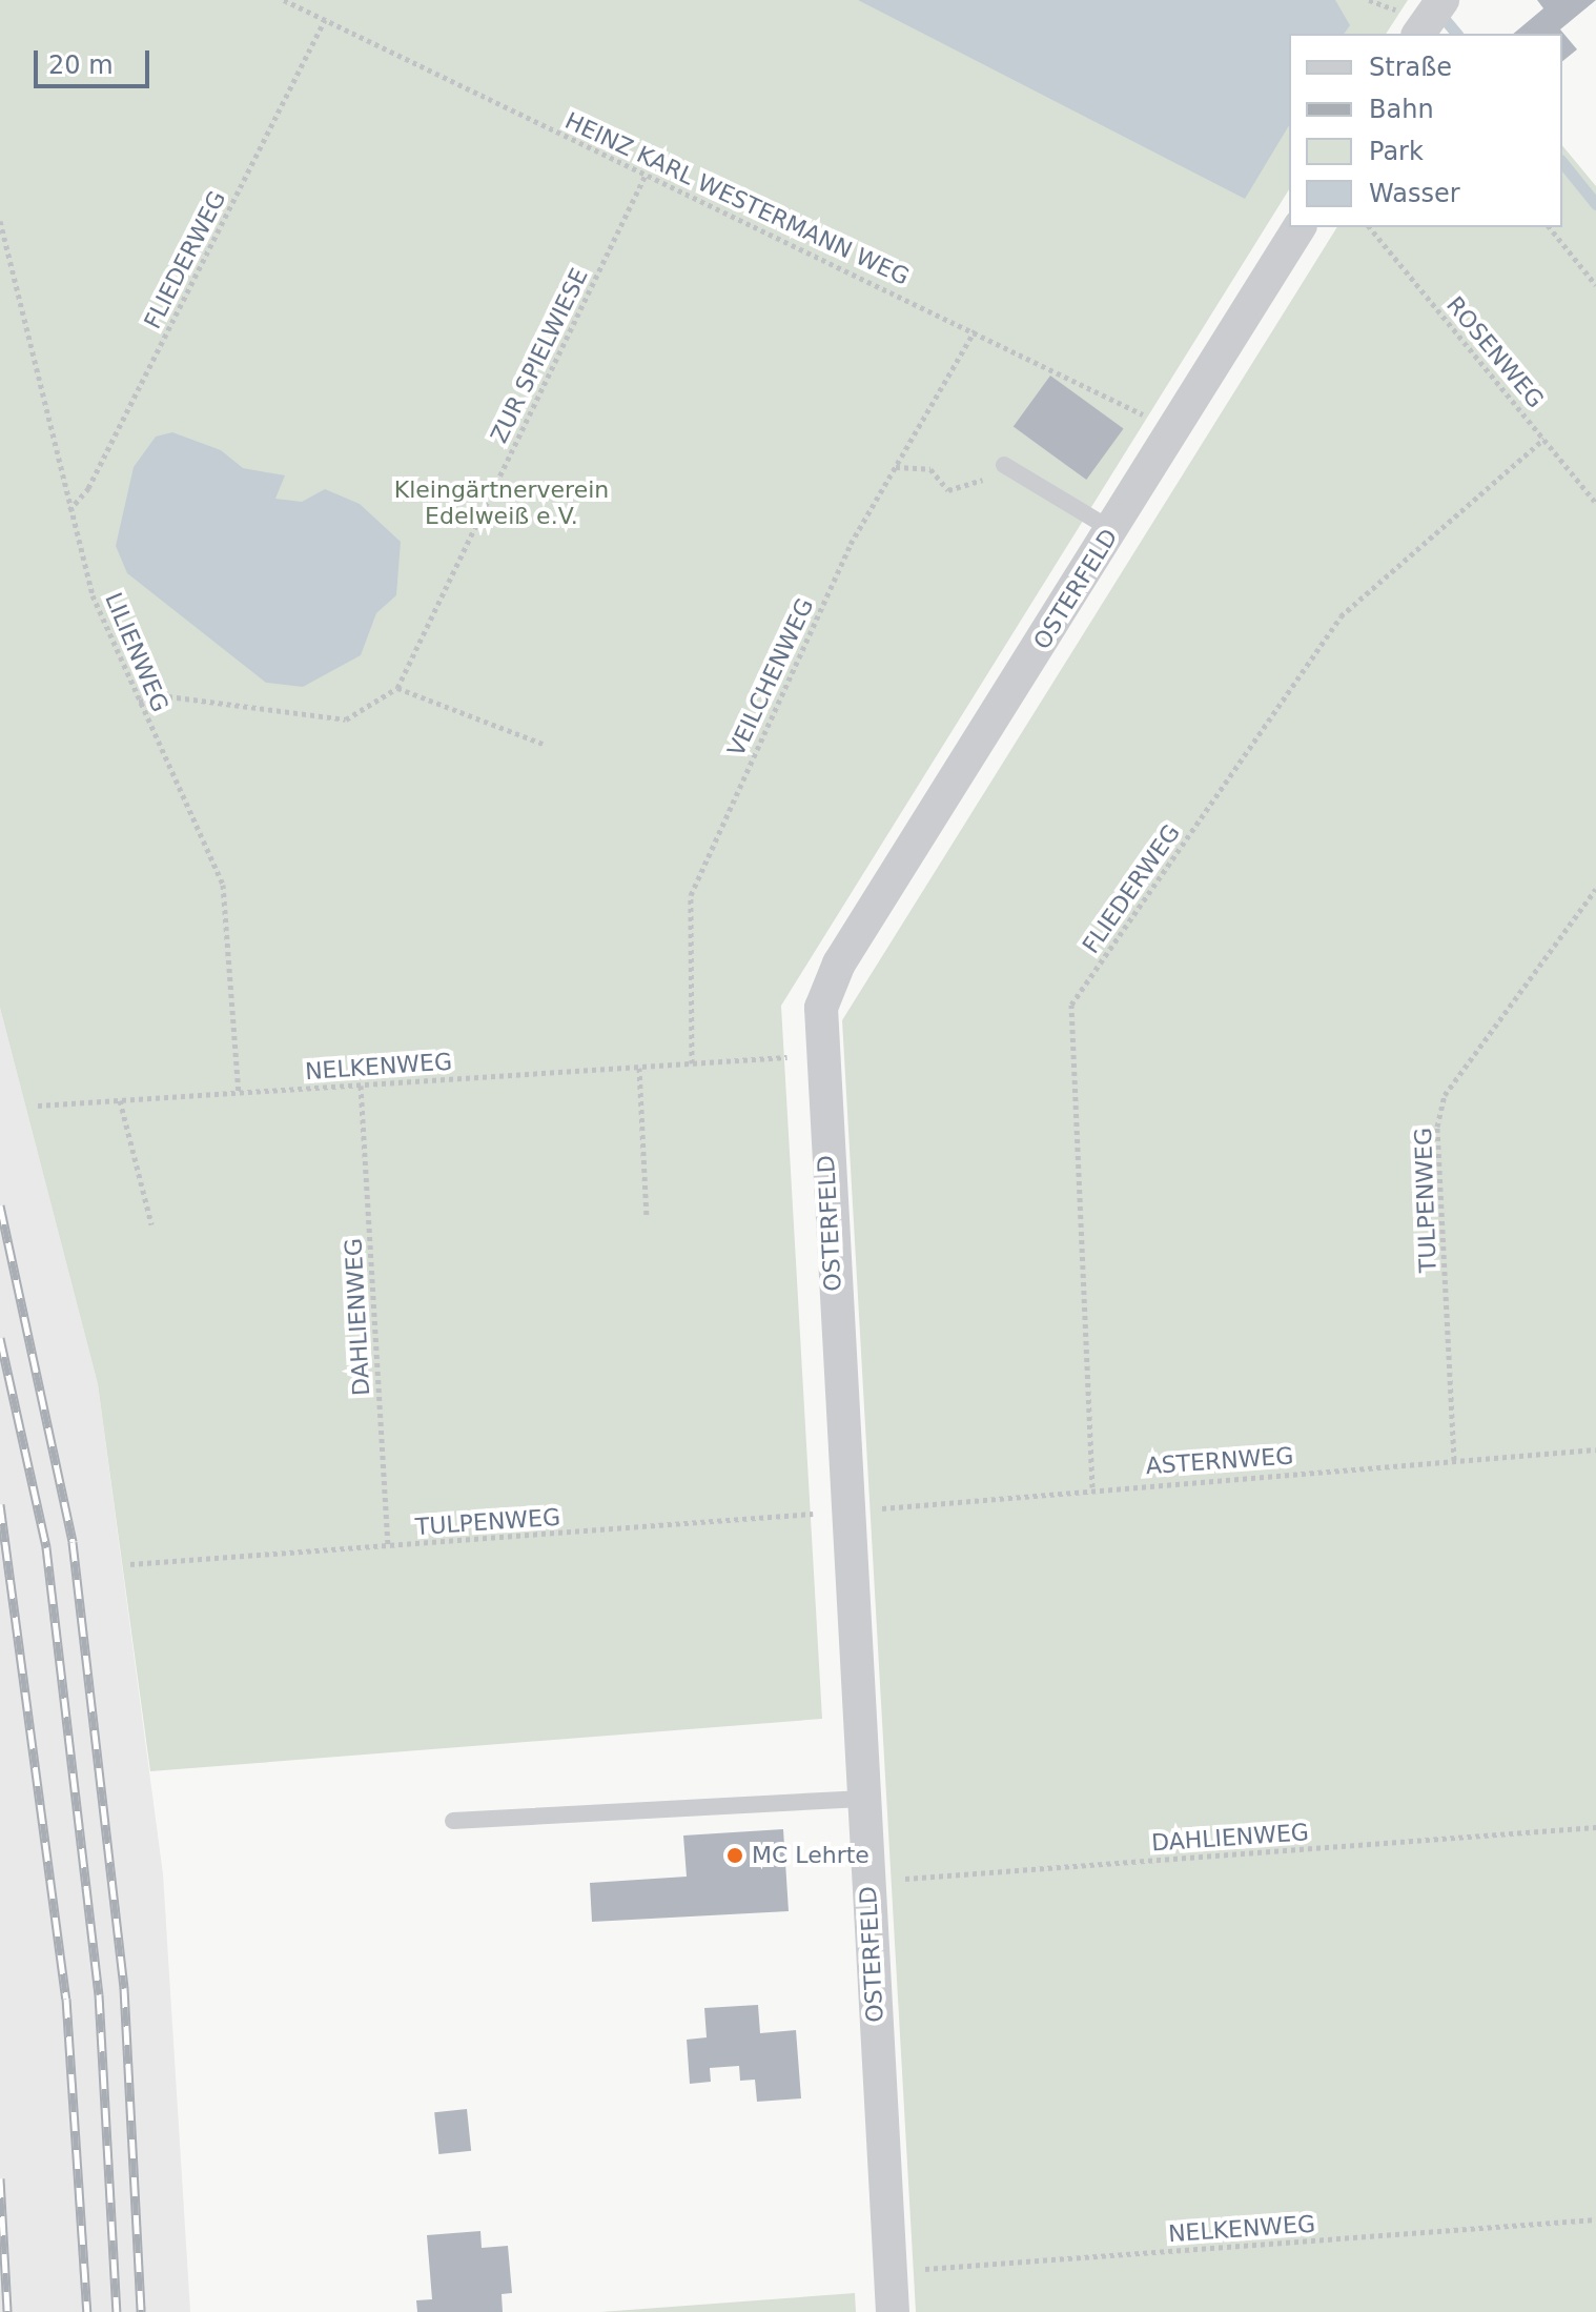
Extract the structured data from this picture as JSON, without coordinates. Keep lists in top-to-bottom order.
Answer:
{
  "streets": {
    "street": ["OSTERFELD"],
    "path": [
      "HEINZ KARL WESTERMANN WEG",
      "FLIEDERWEG",
      "ROSENWEG",
      "ZUR SPIELWIESE",
      "LILIENWEG",
      "VEILCHENWEG",
      "NELKENWEG",
      "TULPENWEG",
      "DAHLIENWEG",
      "ASTERNWEG"
    ]
  },
  "crossings": [
    ["HEINZ KARL WESTERMANN WEG", "FLIEDERWEG"],
    ["HEINZ KARL WESTERMANN WEG", "ZUR SPIELWIESE"],
    ["HEINZ KARL WESTERMANN WEG", "OSTERFELD"],
    ["HEINZ KARL WESTERMANN WEG", "VEILCHENWEG"],
    ["FLIEDERWEG", "ROSENWEG"],
    ["FLIEDERWEG", "LILIENWEG"],
    ["FLIEDERWEG", "ASTERNWEG"],
    ["OSTERFELD", "NELKENWEG"],
    ["OSTERFELD", "TULPENWEG"],
    ["OSTERFELD", "DAHLIENWEG"],
    ["OSTERFELD", "ASTERNWEG"],
    ["LILIENWEG", "NELKENWEG"],
    ["VEILCHENWEG", "NELKENWEG"],
    ["NELKENWEG", "DAHLIENWEG"],
    ["TULPENWEG", "DAHLIENWEG"],
    ["TULPENWEG", "ASTERNWEG"]
  ],
  "parks": ["Kleingärtnerverein Edelweiß e.V."],
  "places": ["MC Lehrte"],
  "legend": [
    "Straße",
    "Bahn",
    "Park",
    "Wasser"
  ],
  "scale_bar": "20 m"
}
